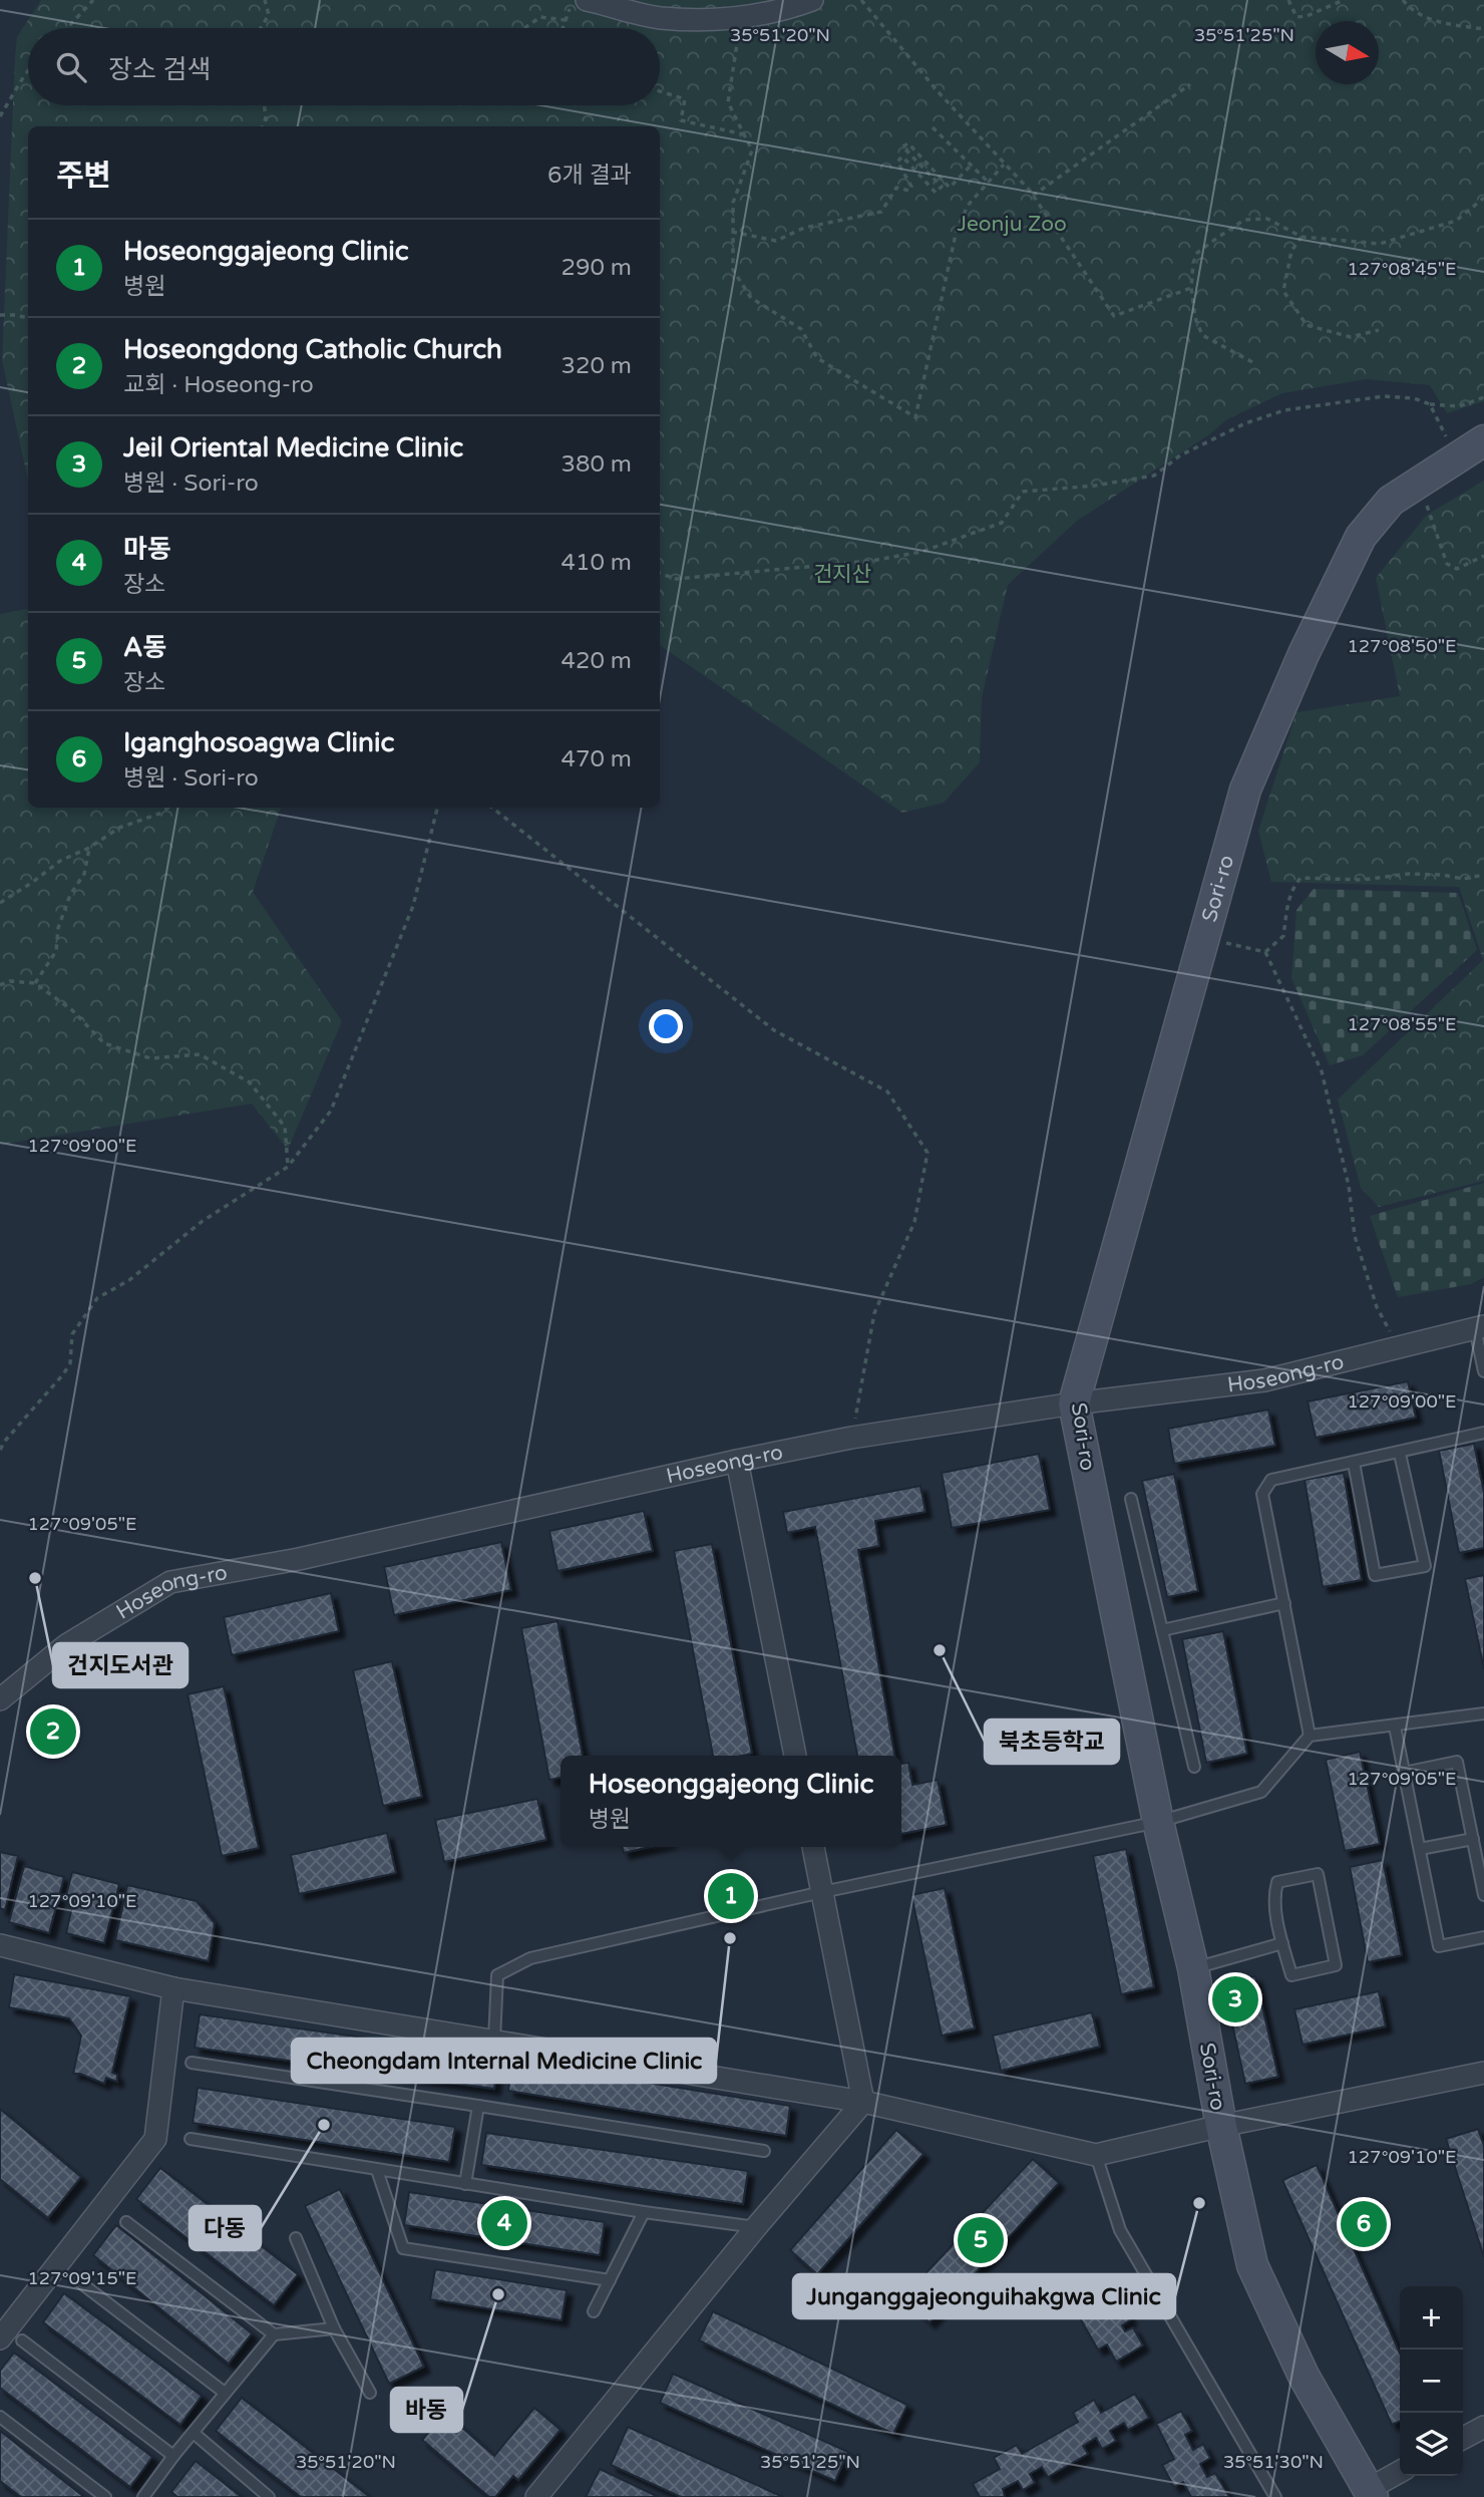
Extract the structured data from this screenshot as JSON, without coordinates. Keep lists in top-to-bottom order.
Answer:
{
  "streets": {
    "street": ["Sori-ro", "Hoseong-ro"]
  },
  "crossings": [
    ["Sori-ro", "Hoseong-ro"]
  ],
  "parks": ["Jeonju Zoo", "건지산"],
  "places": [
    "건지도서관",
    "북초등학교",
    "Cheongdam Internal Medicine Clinic",
    "다동",
    "Junganggajeonguihakgwa Clinic",
    "바동"
  ],
  "north": "right",
  "page": {
    "search": "장소 검색",
    "heading": ["주변", "6개 결과"],
    "list": [
      {
        "mark": "1",
        "name": "Hoseonggajeong Clinic",
        "note": "병원",
        "value": "290 m"
      },
      {
        "mark": "2",
        "name": "Hoseongdong Catholic Church",
        "note": "교회 · Hoseong-ro",
        "value": "320 m"
      },
      {
        "mark": "3",
        "name": "Jeil Oriental Medicine Clinic",
        "note": "병원 · Sori-ro",
        "value": "380 m"
      },
      {
        "mark": "4",
        "name": "마동",
        "note": "장소",
        "value": "410 m"
      },
      {
        "mark": "5",
        "name": "A동",
        "note": "장소",
        "value": "420 m"
      },
      {
        "mark": "6",
        "name": "Iganghosoagwa Clinic",
        "note": "병원 · Sori-ro",
        "value": "470 m"
      }
    ],
    "pins": [
      "2",
      "1",
      "3",
      "4",
      "6",
      "5"
    ],
    "popup": ["Hoseonggajeong Clinic", "병원"],
    "map_buttons": ["+", "−"]
  },
  "coordinates": [
    "35°51'20\"N",
    "35°51'25\"N",
    "127°08'45\"E",
    "127°08'50\"E",
    "127°08'55\"E",
    "127°09'00\"E",
    "127°09'05\"E",
    "127°09'10\"E",
    "127°09'15\"E",
    "35°51'30\"N"
  ]
}
